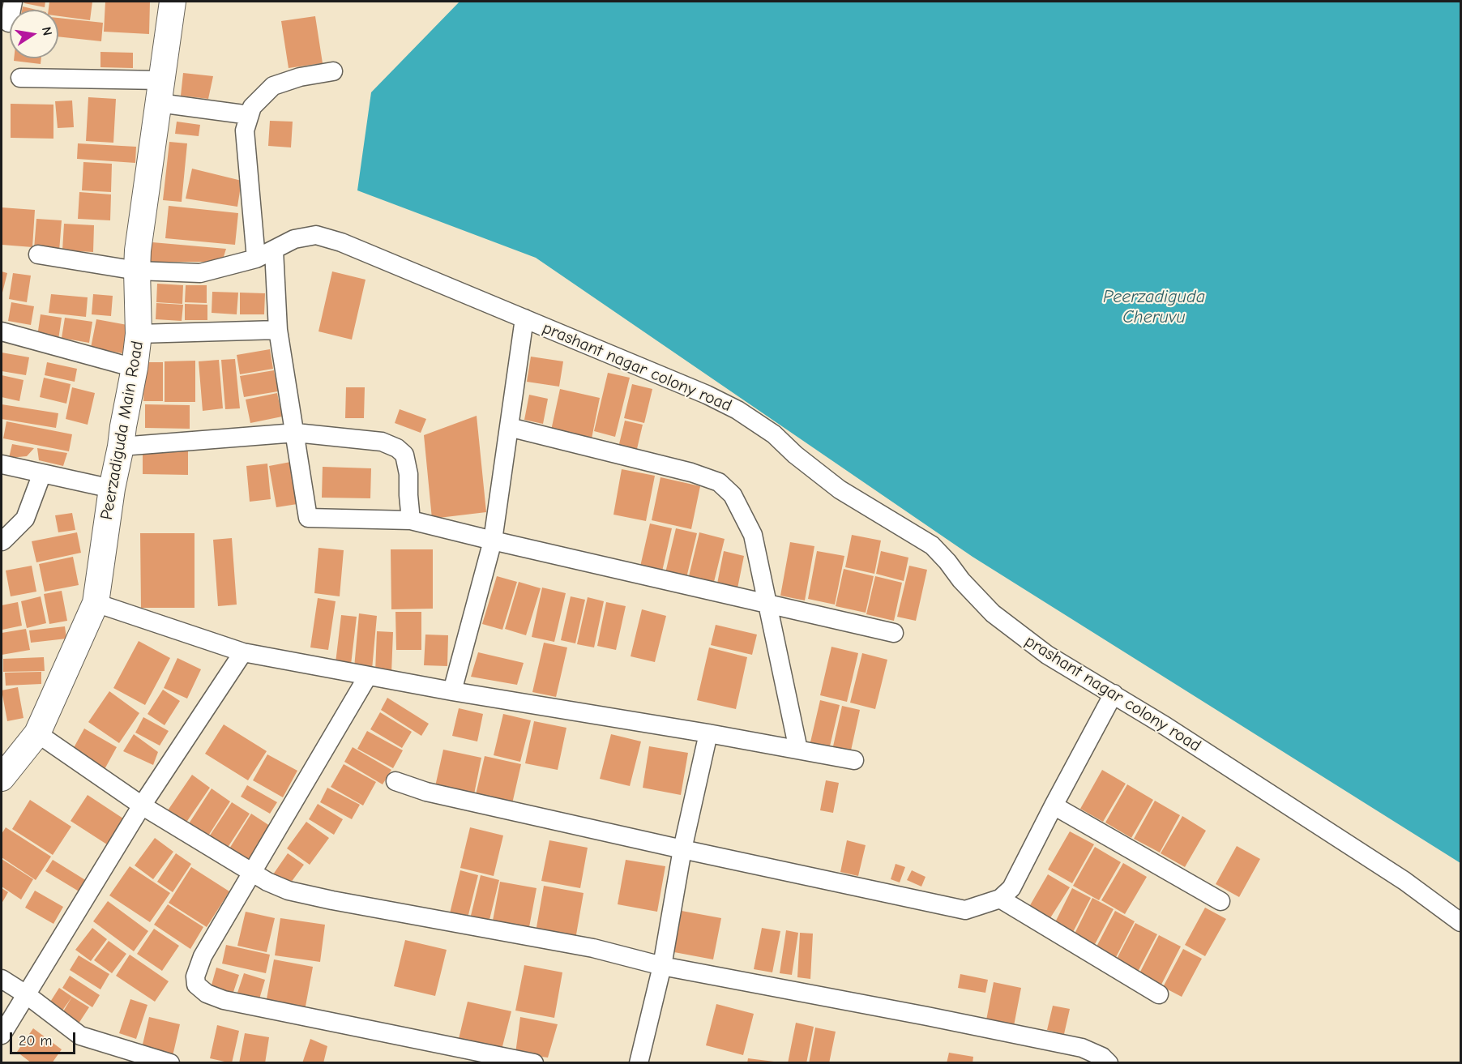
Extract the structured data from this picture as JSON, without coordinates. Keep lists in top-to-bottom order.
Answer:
{
  "streets": {
    "street": ["prashant nagar colony road", "Peerzadiguda Main Road"]
  },
  "crossings": [
    ["prashant nagar colony road", "Peerzadiguda Main Road"]
  ],
  "water": ["Peerzadiguda Cheruvu"],
  "scale_bar": "20 m",
  "north": "right"
}
